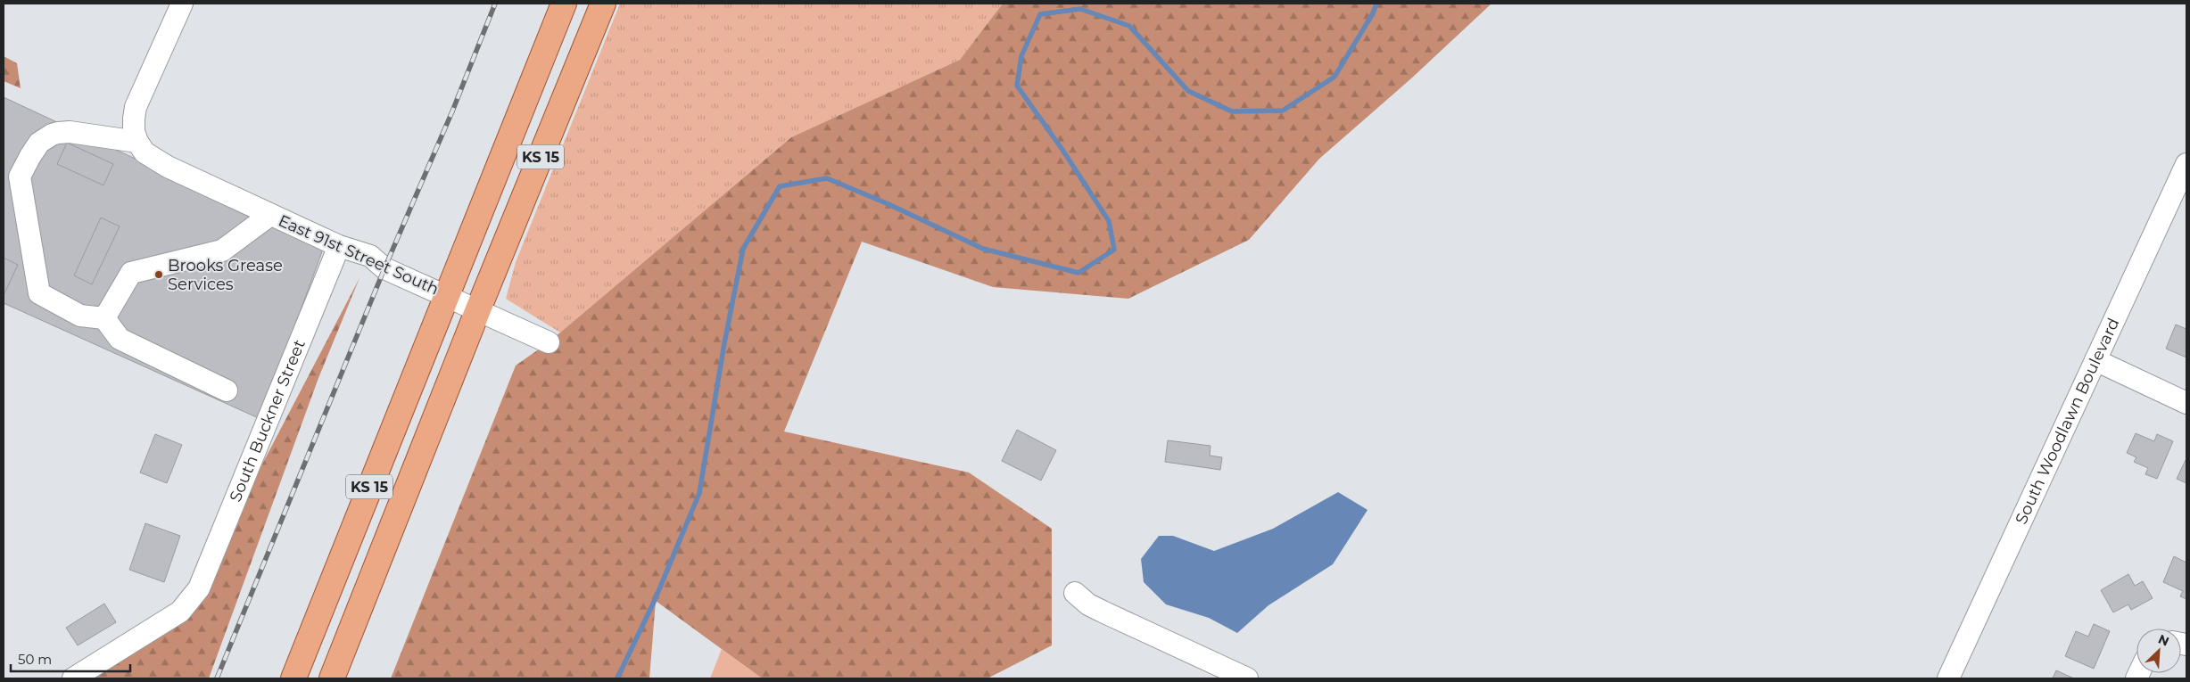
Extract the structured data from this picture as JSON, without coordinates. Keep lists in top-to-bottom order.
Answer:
{
  "streets": {
    "main road": ["KS 15"],
    "street": ["East 91st Street South", "South Buckner Street", "South Woodlawn Boulevard"]
  },
  "crossings": [
    ["KS 15", "East 91st Street South"],
    ["East 91st Street South", "South Buckner Street"]
  ],
  "places": ["Brooks Grease Services"],
  "scale_bar": "50 m",
  "north": "top right"
}
